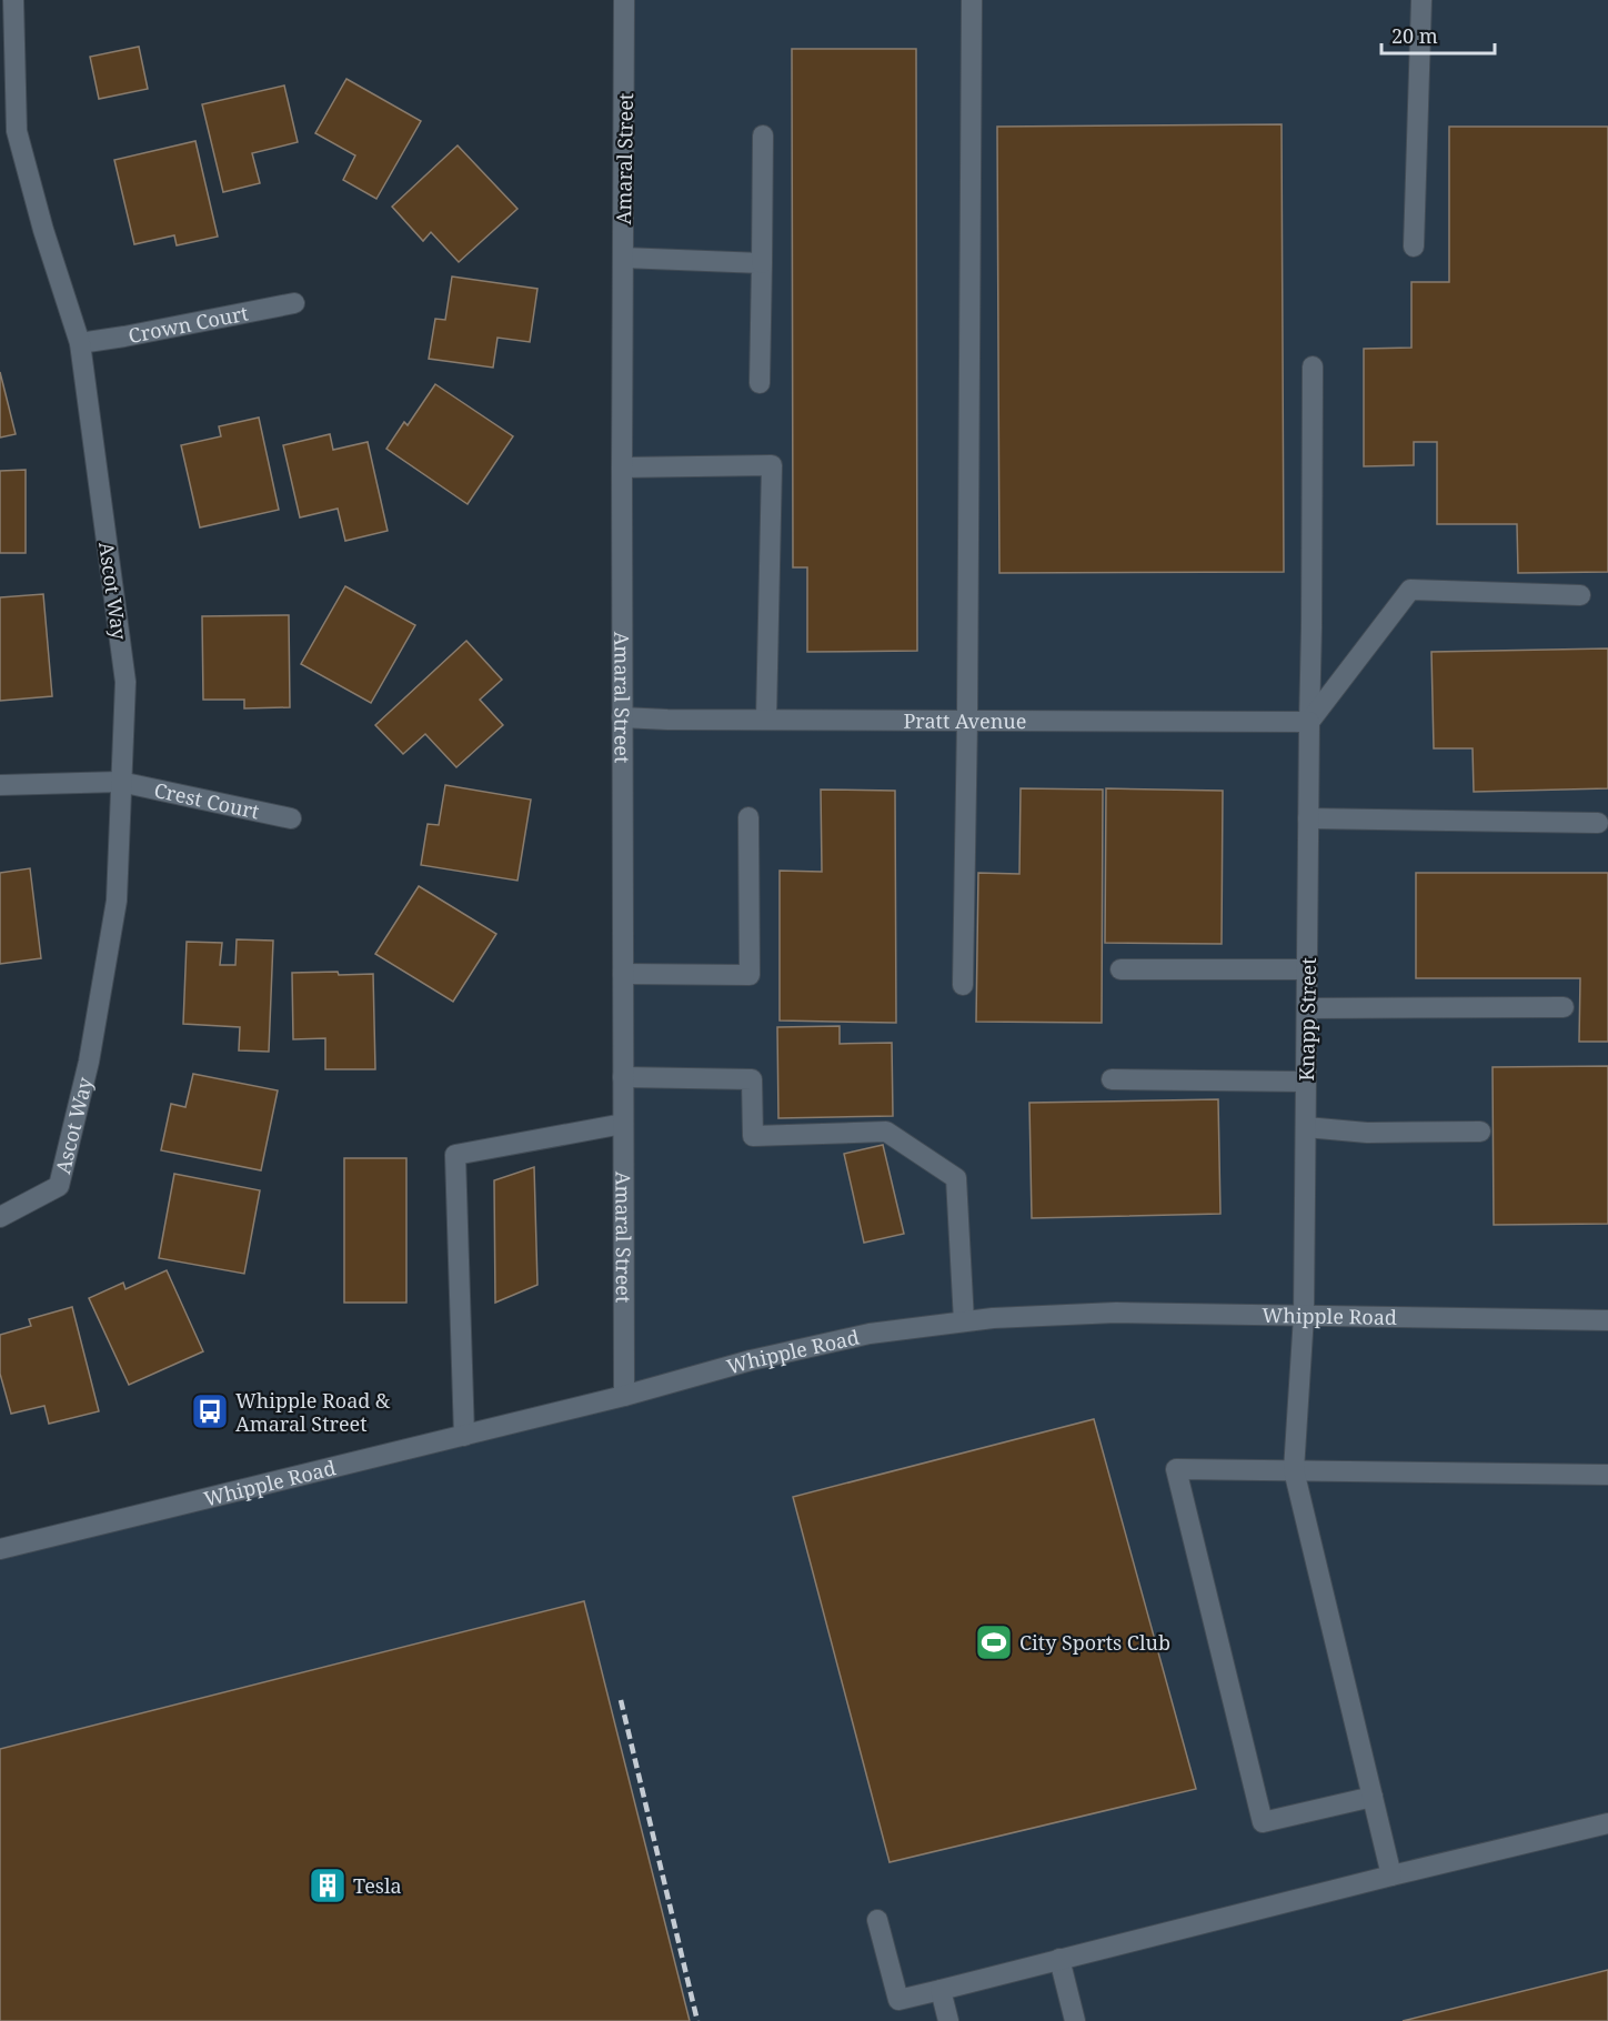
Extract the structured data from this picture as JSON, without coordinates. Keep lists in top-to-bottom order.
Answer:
{
  "streets": {
    "street": [
      "Amaral Street",
      "Crown Court",
      "Ascot Way",
      "Pratt Avenue",
      "Crest Court",
      "Knapp Street",
      "Whipple Road"
    ]
  },
  "crossings": [
    ["Amaral Street", "Pratt Avenue"],
    ["Amaral Street", "Whipple Road"],
    ["Crown Court", "Ascot Way"],
    ["Ascot Way", "Crest Court"],
    ["Pratt Avenue", "Knapp Street"],
    ["Knapp Street", "Whipple Road"]
  ],
  "places": {
    "bus stop": ["Whipple Road & Amaral Street"],
    "sports": ["City Sports Club"],
    "building": ["Tesla"]
  },
  "scale_bar": "20 m"
}
